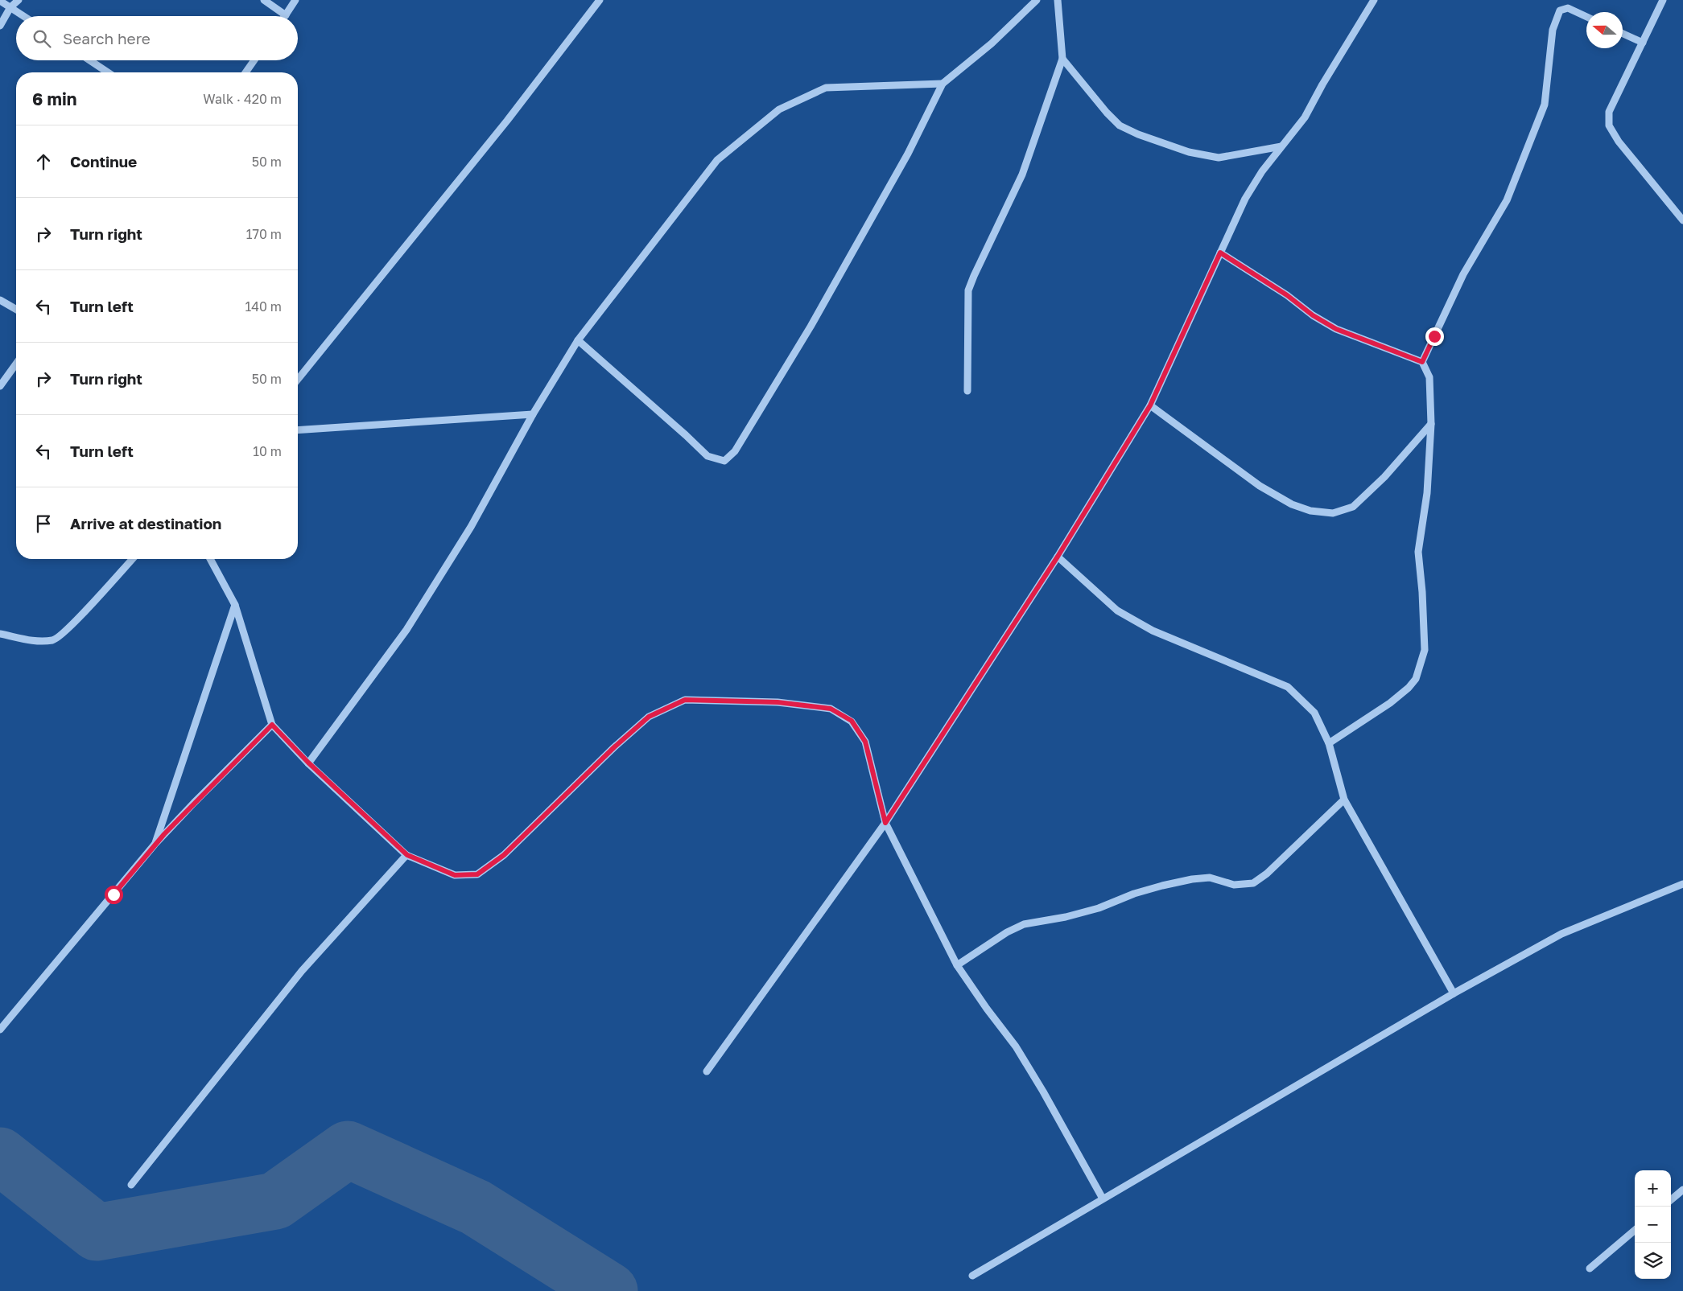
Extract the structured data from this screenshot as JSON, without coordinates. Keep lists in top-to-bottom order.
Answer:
{
  "north": "left",
  "page": {
    "search": "Search here",
    "heading": ["6 min", "Walk · 420 m"],
    "list": [
      ["Continue", "50 m"],
      ["Turn right", "170 m"],
      ["Turn left", "140 m"],
      ["Turn right", "50 m"],
      ["Turn left", "10 m"],
      "Arrive at destination"
    ],
    "map_buttons": ["+", "−"]
  }
}
